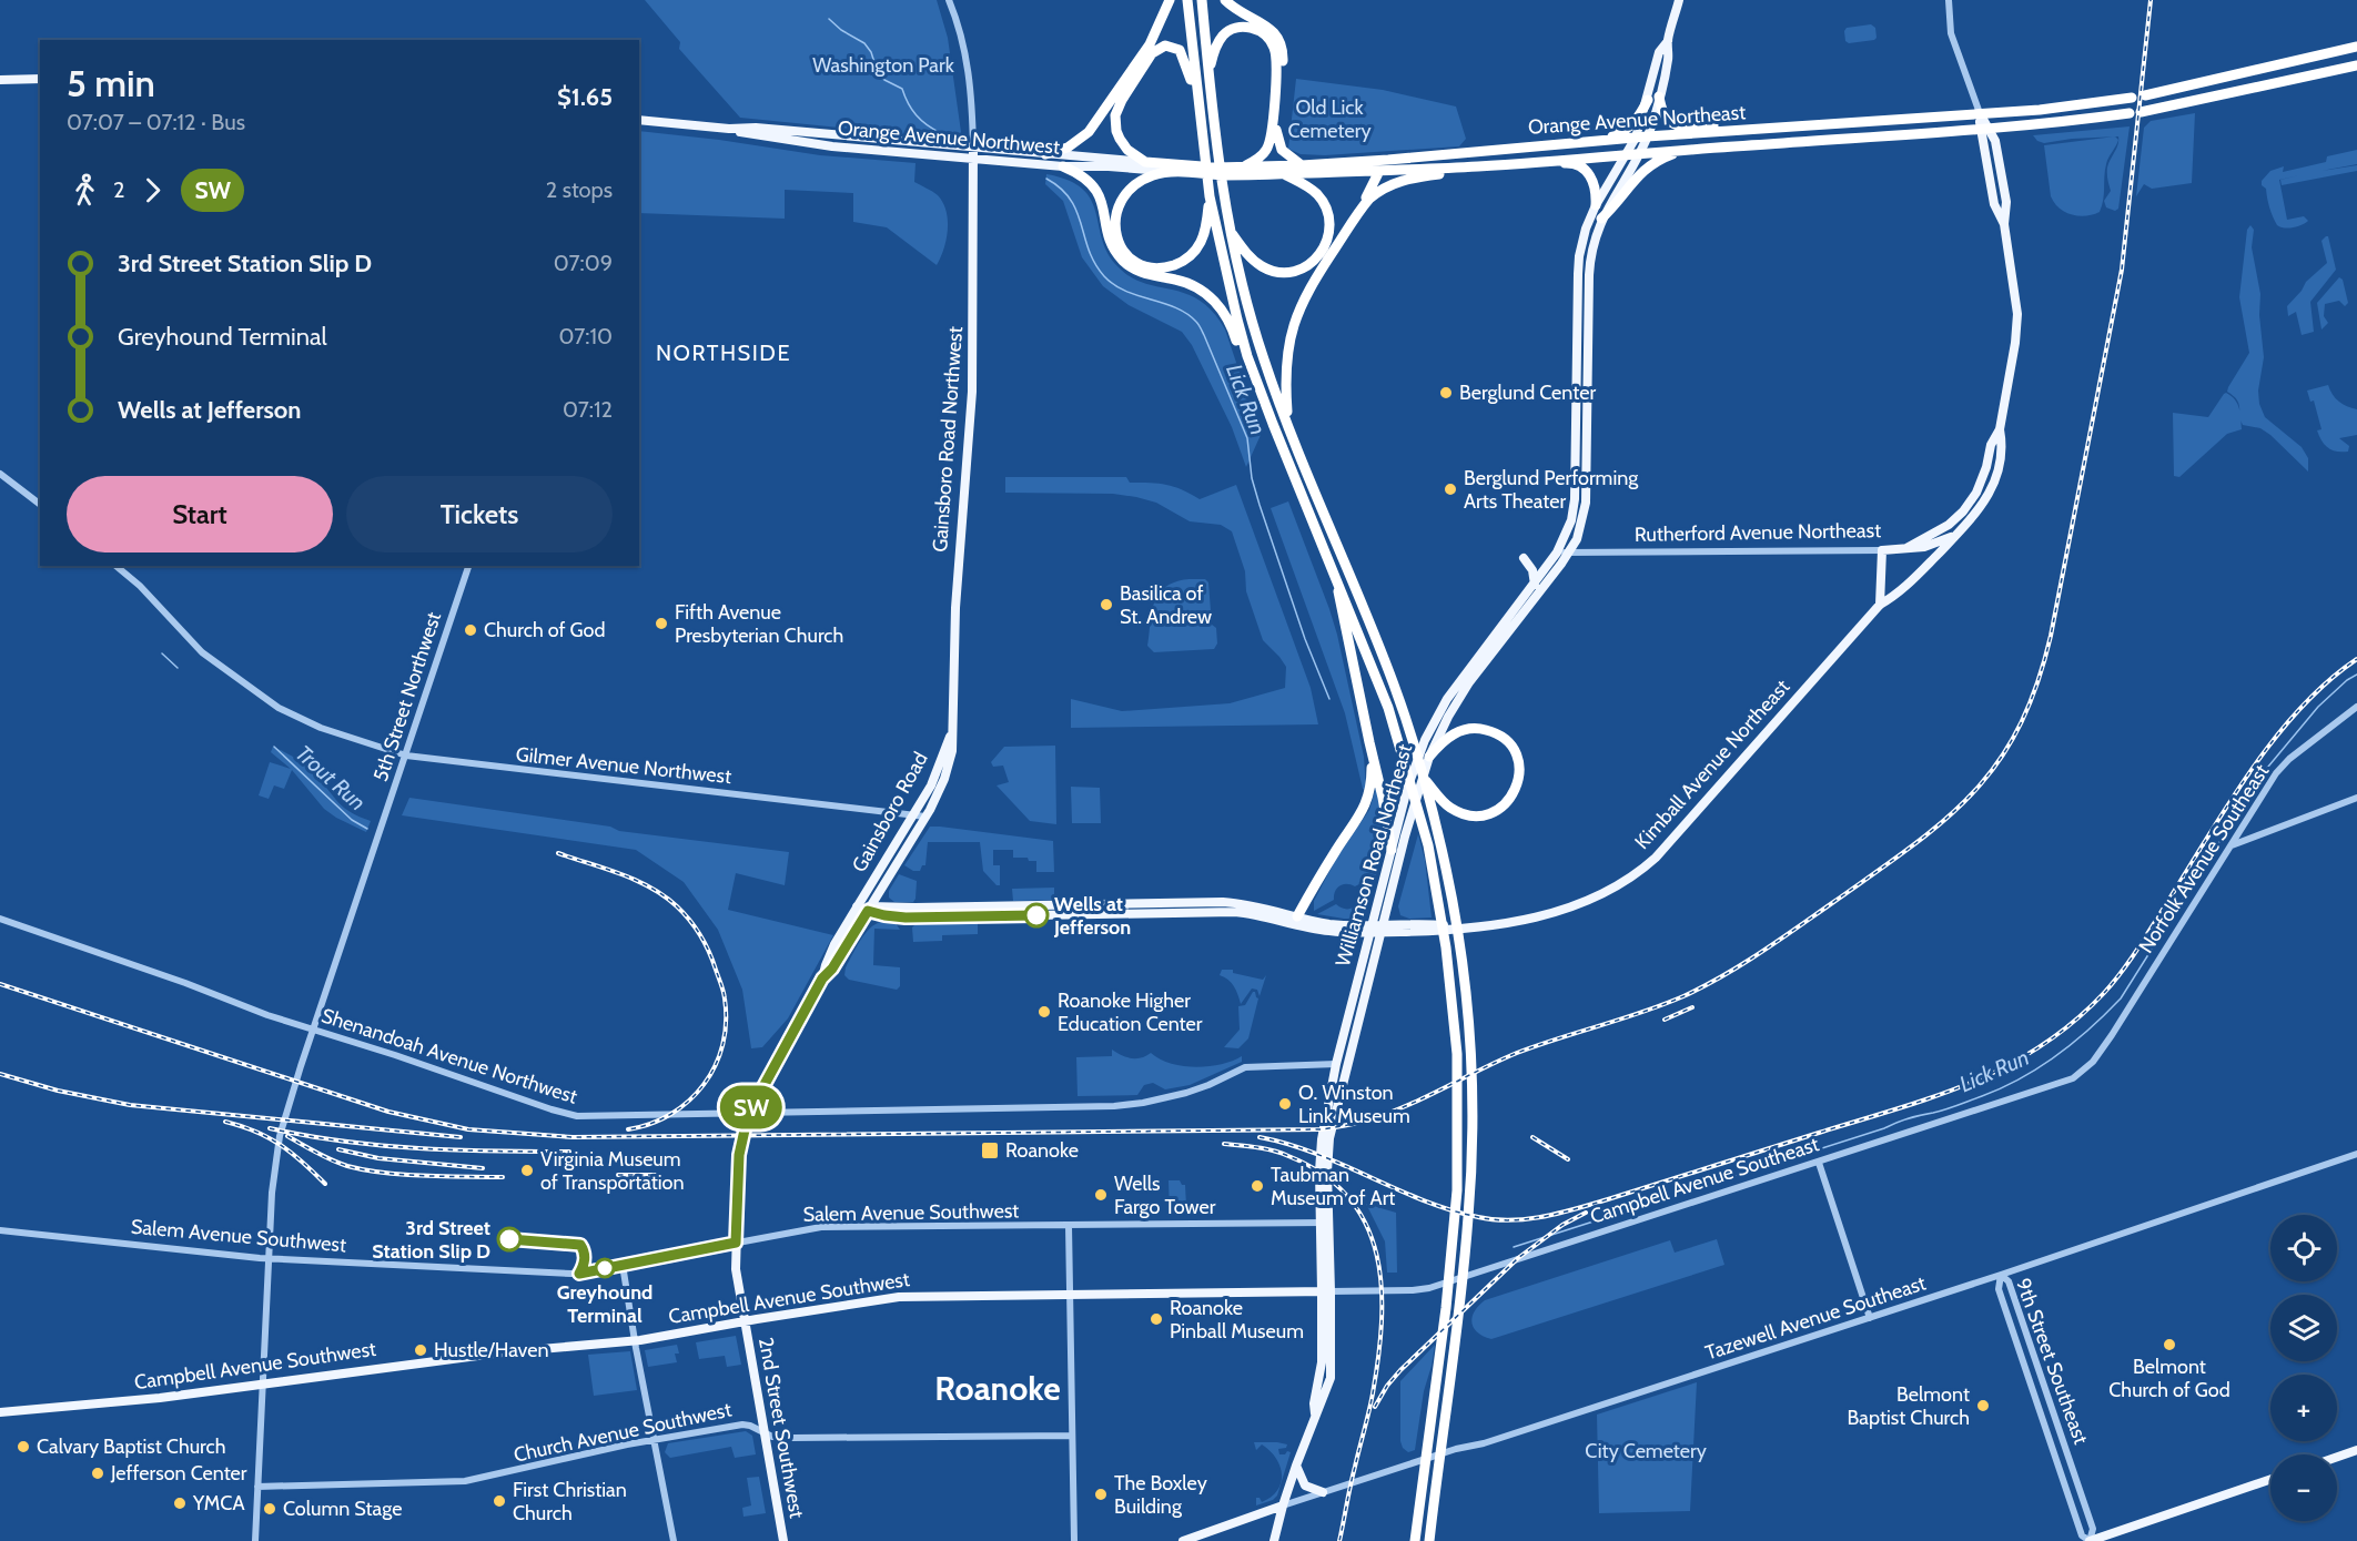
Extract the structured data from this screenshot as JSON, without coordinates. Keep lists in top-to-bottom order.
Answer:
{
  "streets": {
    "highway": ["Orange Avenue Northeast"],
    "main road": [
      "Orange Avenue Northwest",
      "Gainsboro Road Northwest",
      "Rutherford Avenue Northeast",
      "Kimball Avenue Northeast",
      "Gainsboro Road",
      "Williamson Road Northeast",
      "Campbell Avenue Southeast",
      "Campbell Avenue Southwest",
      "2nd Street Southwest"
    ],
    "street": [
      "5th Street Northwest",
      "Gilmer Avenue Northwest",
      "Norfolk Avenue Southeast",
      "Shenandoah Avenue Northwest",
      "Salem Avenue Southwest",
      "Tazewell Avenue Southeast",
      "9th Street Southeast",
      "Church Avenue Southwest"
    ]
  },
  "crossings": [
    ["Orange Avenue Northeast", "Orange Avenue Northwest"],
    ["Orange Avenue Northeast", "Kimball Avenue Northeast"],
    ["Orange Avenue Northeast", "Williamson Road Northeast"],
    ["Orange Avenue Northwest", "Gainsboro Road Northwest"],
    ["Gainsboro Road Northwest", "Gainsboro Road"],
    ["Rutherford Avenue Northeast", "Kimball Avenue Northeast"],
    ["Rutherford Avenue Northeast", "Williamson Road Northeast"],
    ["5th Street Northwest", "Gilmer Avenue Northwest"],
    ["5th Street Northwest", "Shenandoah Avenue Northwest"],
    ["5th Street Northwest", "Salem Avenue Southwest"],
    ["5th Street Northwest", "Campbell Avenue Southwest"],
    ["5th Street Northwest", "Church Avenue Southwest"],
    ["Kimball Avenue Northeast", "Gainsboro Road"],
    ["Kimball Avenue Northeast", "Williamson Road Northeast"],
    ["Gilmer Avenue Northwest", "Gainsboro Road"],
    ["Gainsboro Road", "Salem Avenue Southwest"],
    ["Gainsboro Road", "2nd Street Southwest"],
    ["Williamson Road Northeast", "Shenandoah Avenue Northwest"],
    ["Williamson Road Northeast", "Campbell Avenue Southeast"],
    ["Williamson Road Northeast", "Salem Avenue Southwest"],
    ["Williamson Road Northeast", "Tazewell Avenue Southeast"],
    ["Norfolk Avenue Southeast", "Campbell Avenue Southeast"],
    ["Campbell Avenue Southeast", "Campbell Avenue Southwest"],
    ["Salem Avenue Southwest", "2nd Street Southwest"],
    ["Campbell Avenue Southwest", "2nd Street Southwest"],
    ["Tazewell Avenue Southeast", "9th Street Southeast"],
    ["2nd Street Southwest", "Church Avenue Southwest"]
  ],
  "districts": ["NORTHSIDE", "Roanoke"],
  "water": ["Lick Run", "Trout Run"],
  "parks": ["Washington Park", "Old Lick Cemetery", "City Cemetery"],
  "places": {
    "other": [
      "Berglund Center",
      "Berglund Performing Arts Theater",
      "Basilica of St. Andrew",
      "Fifth Avenue Presbyterian Church",
      "Church of God",
      "Wells at Jefferson",
      "Roanoke Higher Education Center",
      "O. Winston Link Museum",
      "Virginia Museum of Transportation",
      "Taubman Museum of Art",
      "Wells Fargo Tower",
      "3rd Street Station Slip D",
      "Greyhound Terminal",
      "Roanoke Pinball Museum",
      "Belmont Church of God",
      "Hustle/Haven",
      "Belmont Baptist Church",
      "Calvary Baptist Church",
      "Jefferson Center",
      "The Boxley Building",
      "First Christian Church",
      "YMCA",
      "Column Stage"
    ],
    "transit": ["Roanoke"]
  },
  "lines": ["bus line SW"],
  "page": {
    "on_map": "SW",
    "heading": ["5 min", "07:07 – 07:12 · Bus", "$1.65"],
    "legs": ["2", "SW", "2 stops"],
    "list": [
      {
        "name": "3rd Street Station Slip D",
        "value": "07:09"
      },
      {
        "name": "Greyhound Terminal",
        "value": "07:10"
      },
      {
        "name": "Wells at Jefferson",
        "value": "07:12"
      }
    ],
    "buttons": ["Start", "Tickets"],
    "map_buttons": ["+", "−"]
  }
}
